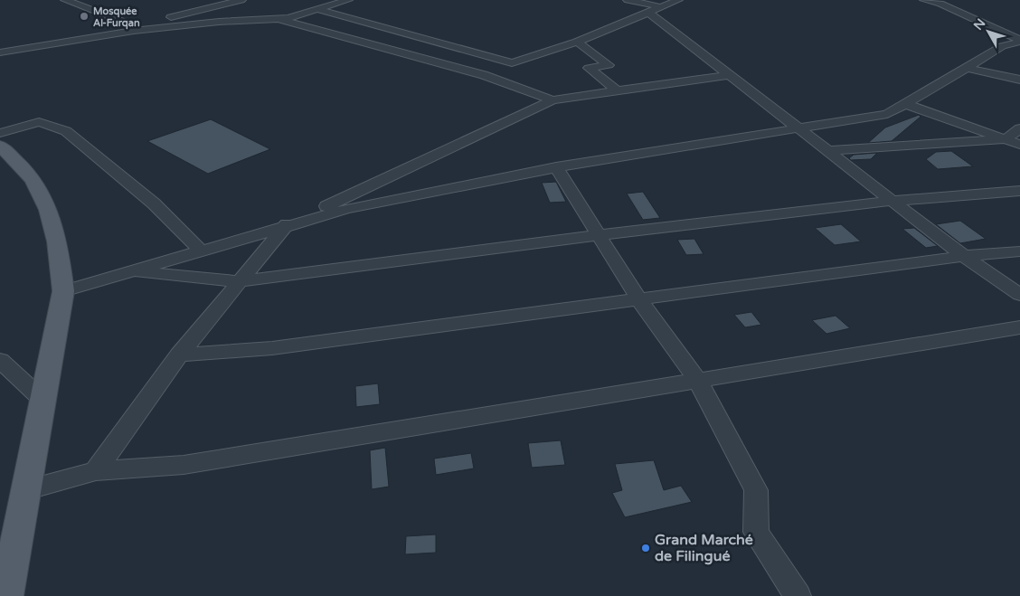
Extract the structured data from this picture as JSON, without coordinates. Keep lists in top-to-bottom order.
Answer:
{
  "places": ["Mosquée Al-Furqan", "Grand Marché de Filingué"],
  "north": "top left"
}
